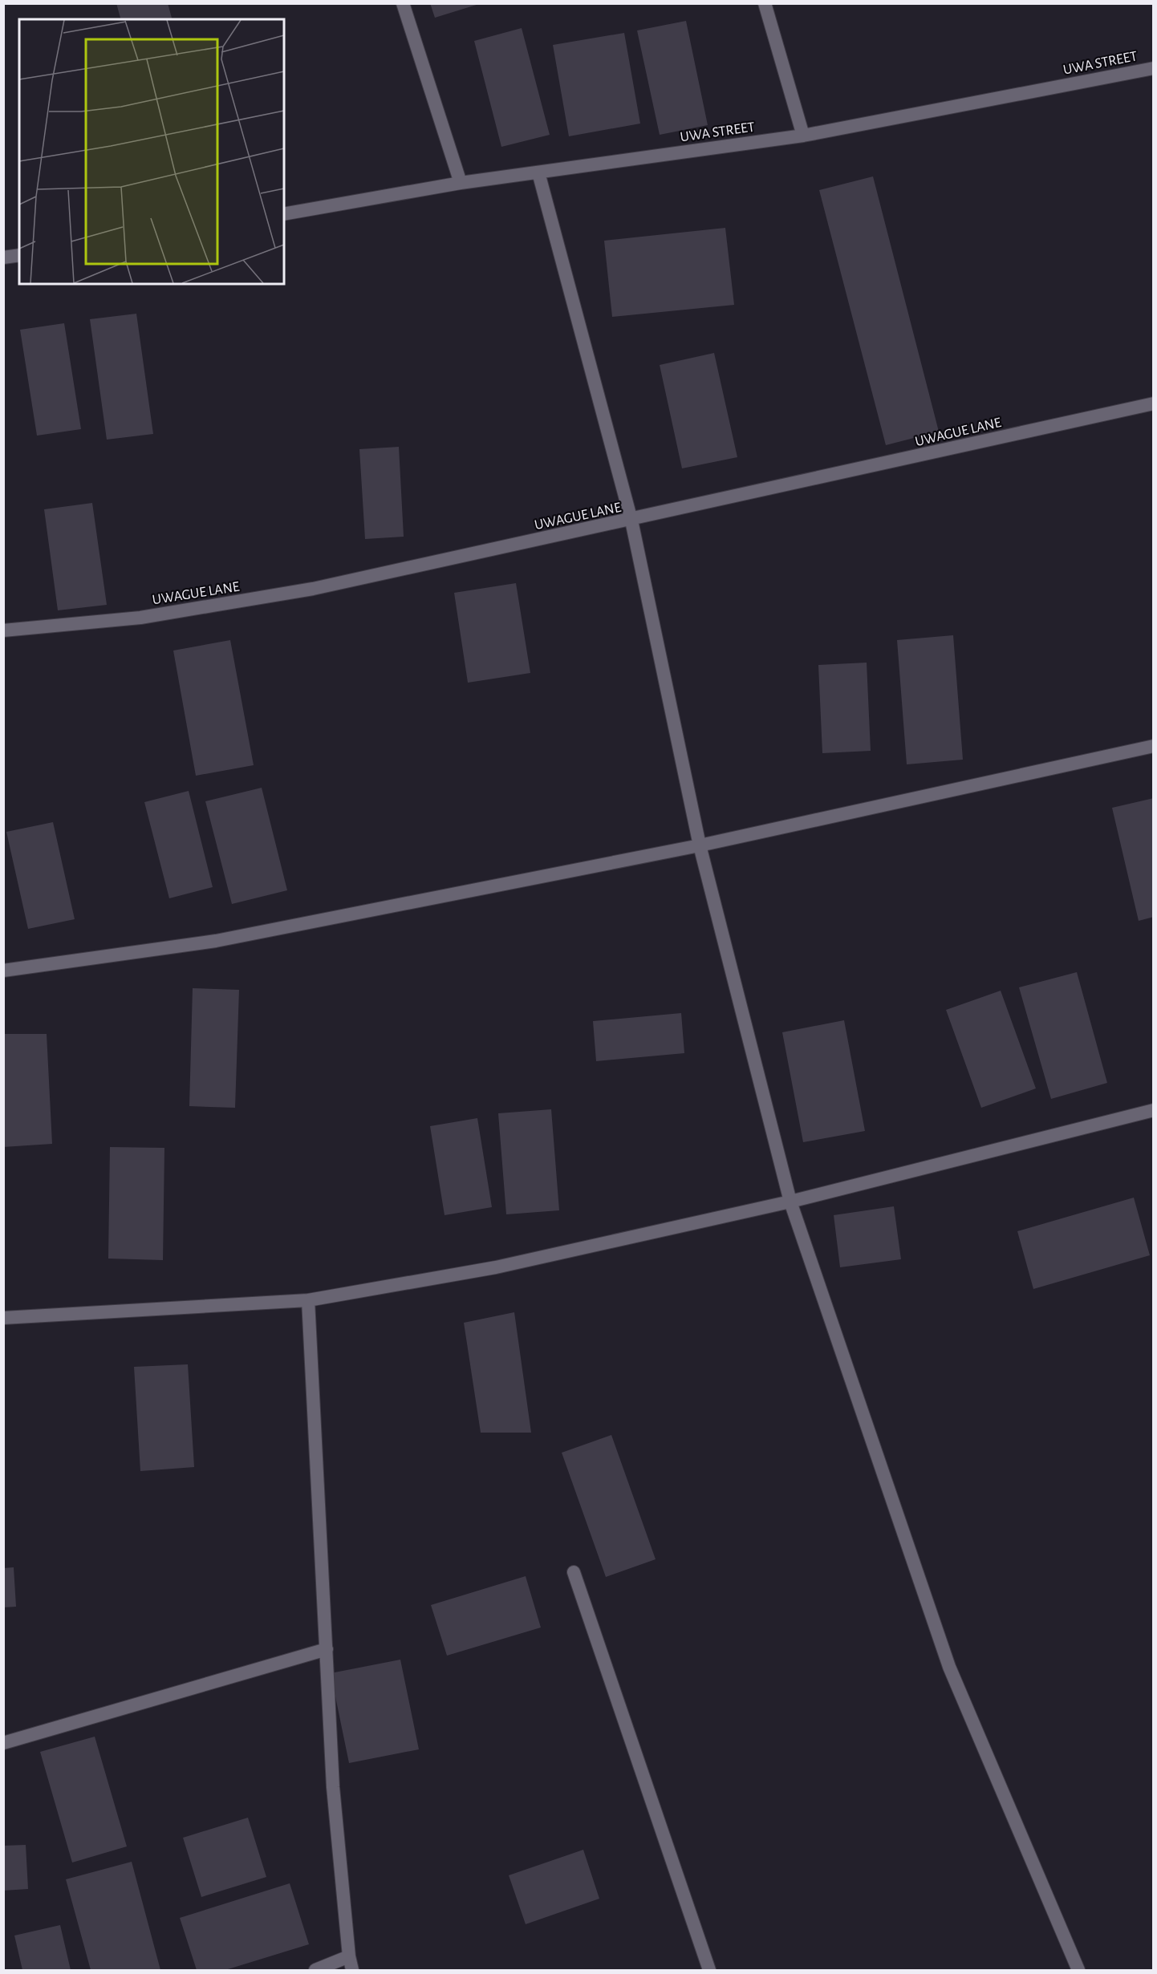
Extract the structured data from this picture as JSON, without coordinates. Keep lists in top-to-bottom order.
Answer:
{
  "streets": {
    "street": ["UWA STREET", "UWAGUE LANE"]
  }
}
